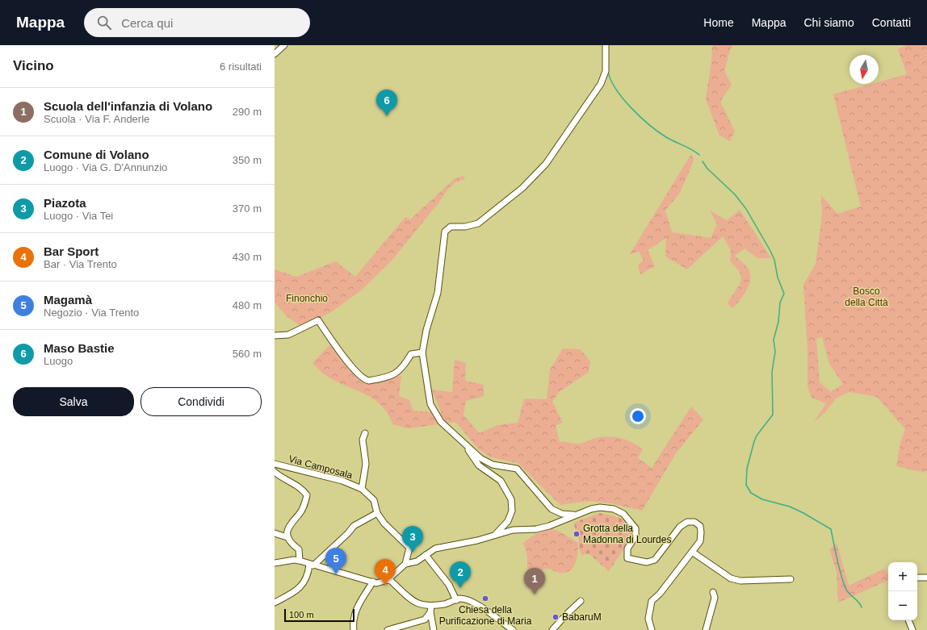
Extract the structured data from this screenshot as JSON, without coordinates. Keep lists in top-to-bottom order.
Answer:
{
  "streets": {
    "street": ["Via Camposala"]
  },
  "parks": ["Bosco della Città", "Finonchio"],
  "places": ["Grotta della Madonna di Lourdes", "Chiesa della Purificazione di Maria", "BabaruM"],
  "scale_bar": "100 m",
  "north": "bottom",
  "page": {
    "header": "Mappa",
    "search": "Cerca qui",
    "nav": [
      "Home",
      "Mappa",
      "Chi siamo",
      "Contatti"
    ],
    "heading": ["Vicino", "6 risultati"],
    "list": [
      {
        "mark": "1",
        "name": "Scuola dell'infanzia di Volano",
        "note": "Scuola · Via F. Anderle",
        "value": "290 m"
      },
      {
        "mark": "2",
        "name": "Comune di Volano",
        "note": "Luogo · Via G. D'Annunzio",
        "value": "350 m"
      },
      {
        "mark": "3",
        "name": "Piazota",
        "note": "Luogo · Via Tei",
        "value": "370 m"
      },
      {
        "mark": "4",
        "name": "Bar Sport",
        "note": "Bar · Via Trento",
        "value": "430 m"
      },
      {
        "mark": "5",
        "name": "Magamà",
        "note": "Negozio · Via Trento",
        "value": "480 m"
      },
      {
        "mark": "6",
        "name": "Maso Bastie",
        "note": "Luogo",
        "value": "560 m"
      }
    ],
    "pins": [
      "6",
      "3",
      "5",
      "4",
      "2",
      "1"
    ],
    "buttons": ["Salva", "Condividi"],
    "map_buttons": ["+", "−"],
    "scale": "100 m"
  }
}
